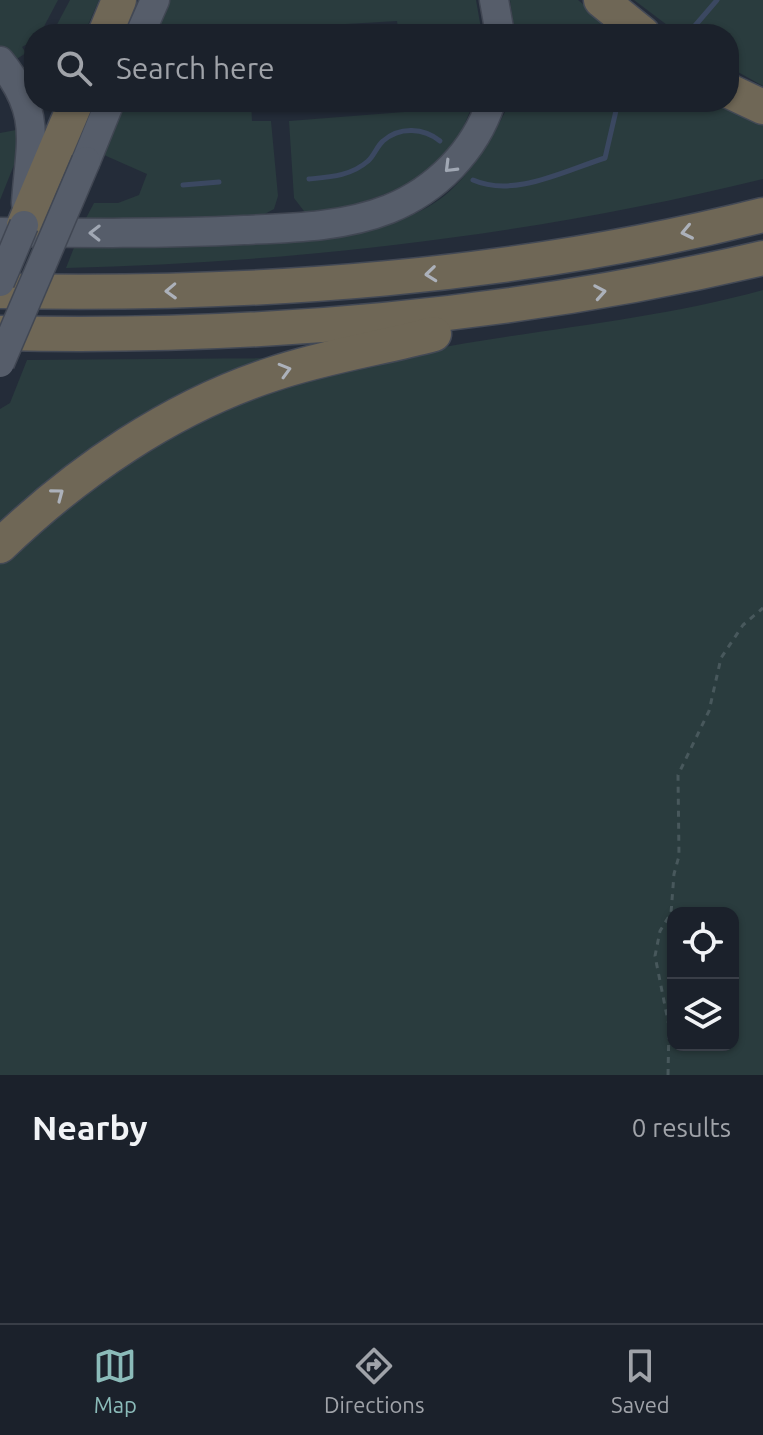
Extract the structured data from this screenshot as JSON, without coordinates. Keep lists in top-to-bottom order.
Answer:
{
  "page": {
    "search": "Search here",
    "heading": ["Nearby", "0 results"],
    "nav": ["Map", "Directions", "Saved"]
  }
}
